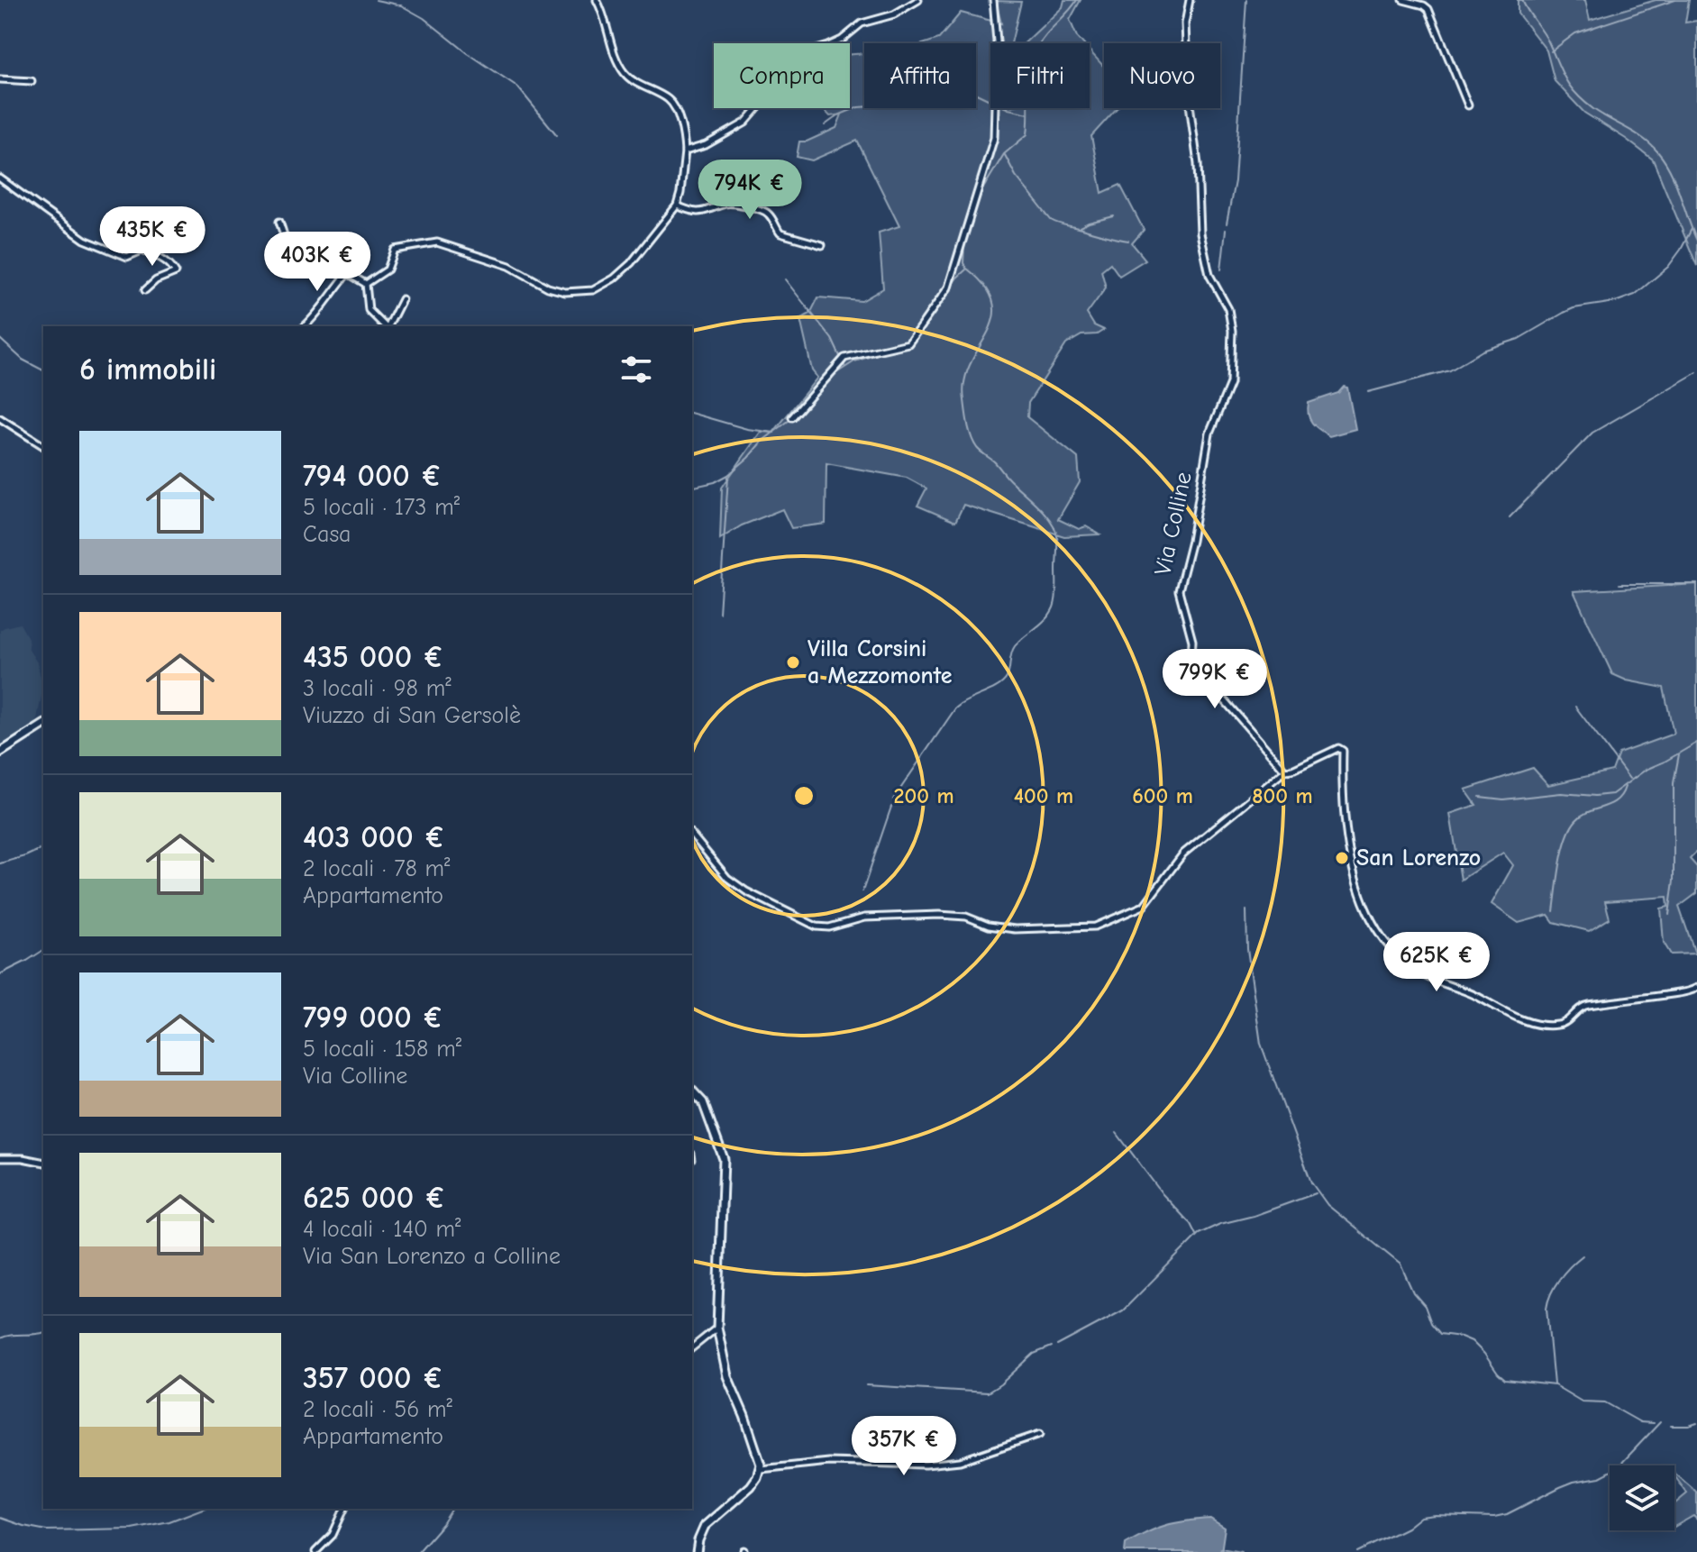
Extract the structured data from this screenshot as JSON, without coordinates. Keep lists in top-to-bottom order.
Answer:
{
  "streets": {
    "street": ["Via Colline"]
  },
  "places": ["Villa Corsini a Mezzomonte", "San Lorenzo"],
  "page": {
    "chip": [
      "Compra",
      "Affitta",
      "Filtri",
      "Nuovo"
    ],
    "price": [
      "794K €",
      "435K €",
      "403K €",
      "799K €",
      "625K €",
      "357K €"
    ],
    "heading": "6 immobili",
    "list": [
      {
        "name": "794 000 €",
        "note": "5 locali · 173 m² · Casa"
      },
      {
        "name": "435 000 €",
        "note": "3 locali · 98 m² · Viuzzo di San Gersolè"
      },
      {
        "name": "403 000 €",
        "note": "2 locali · 78 m² · Appartamento"
      },
      {
        "name": "799 000 €",
        "note": "5 locali · 158 m² · Via Colline"
      },
      {
        "name": "625 000 €",
        "note": "4 locali · 140 m² · Via San Lorenzo a Colline"
      },
      {
        "name": "357 000 €",
        "note": "2 locali · 56 m² · Appartamento"
      }
    ]
  },
  "rings": [
    "200 m",
    "400 m",
    "600 m",
    "800 m"
  ]
}
